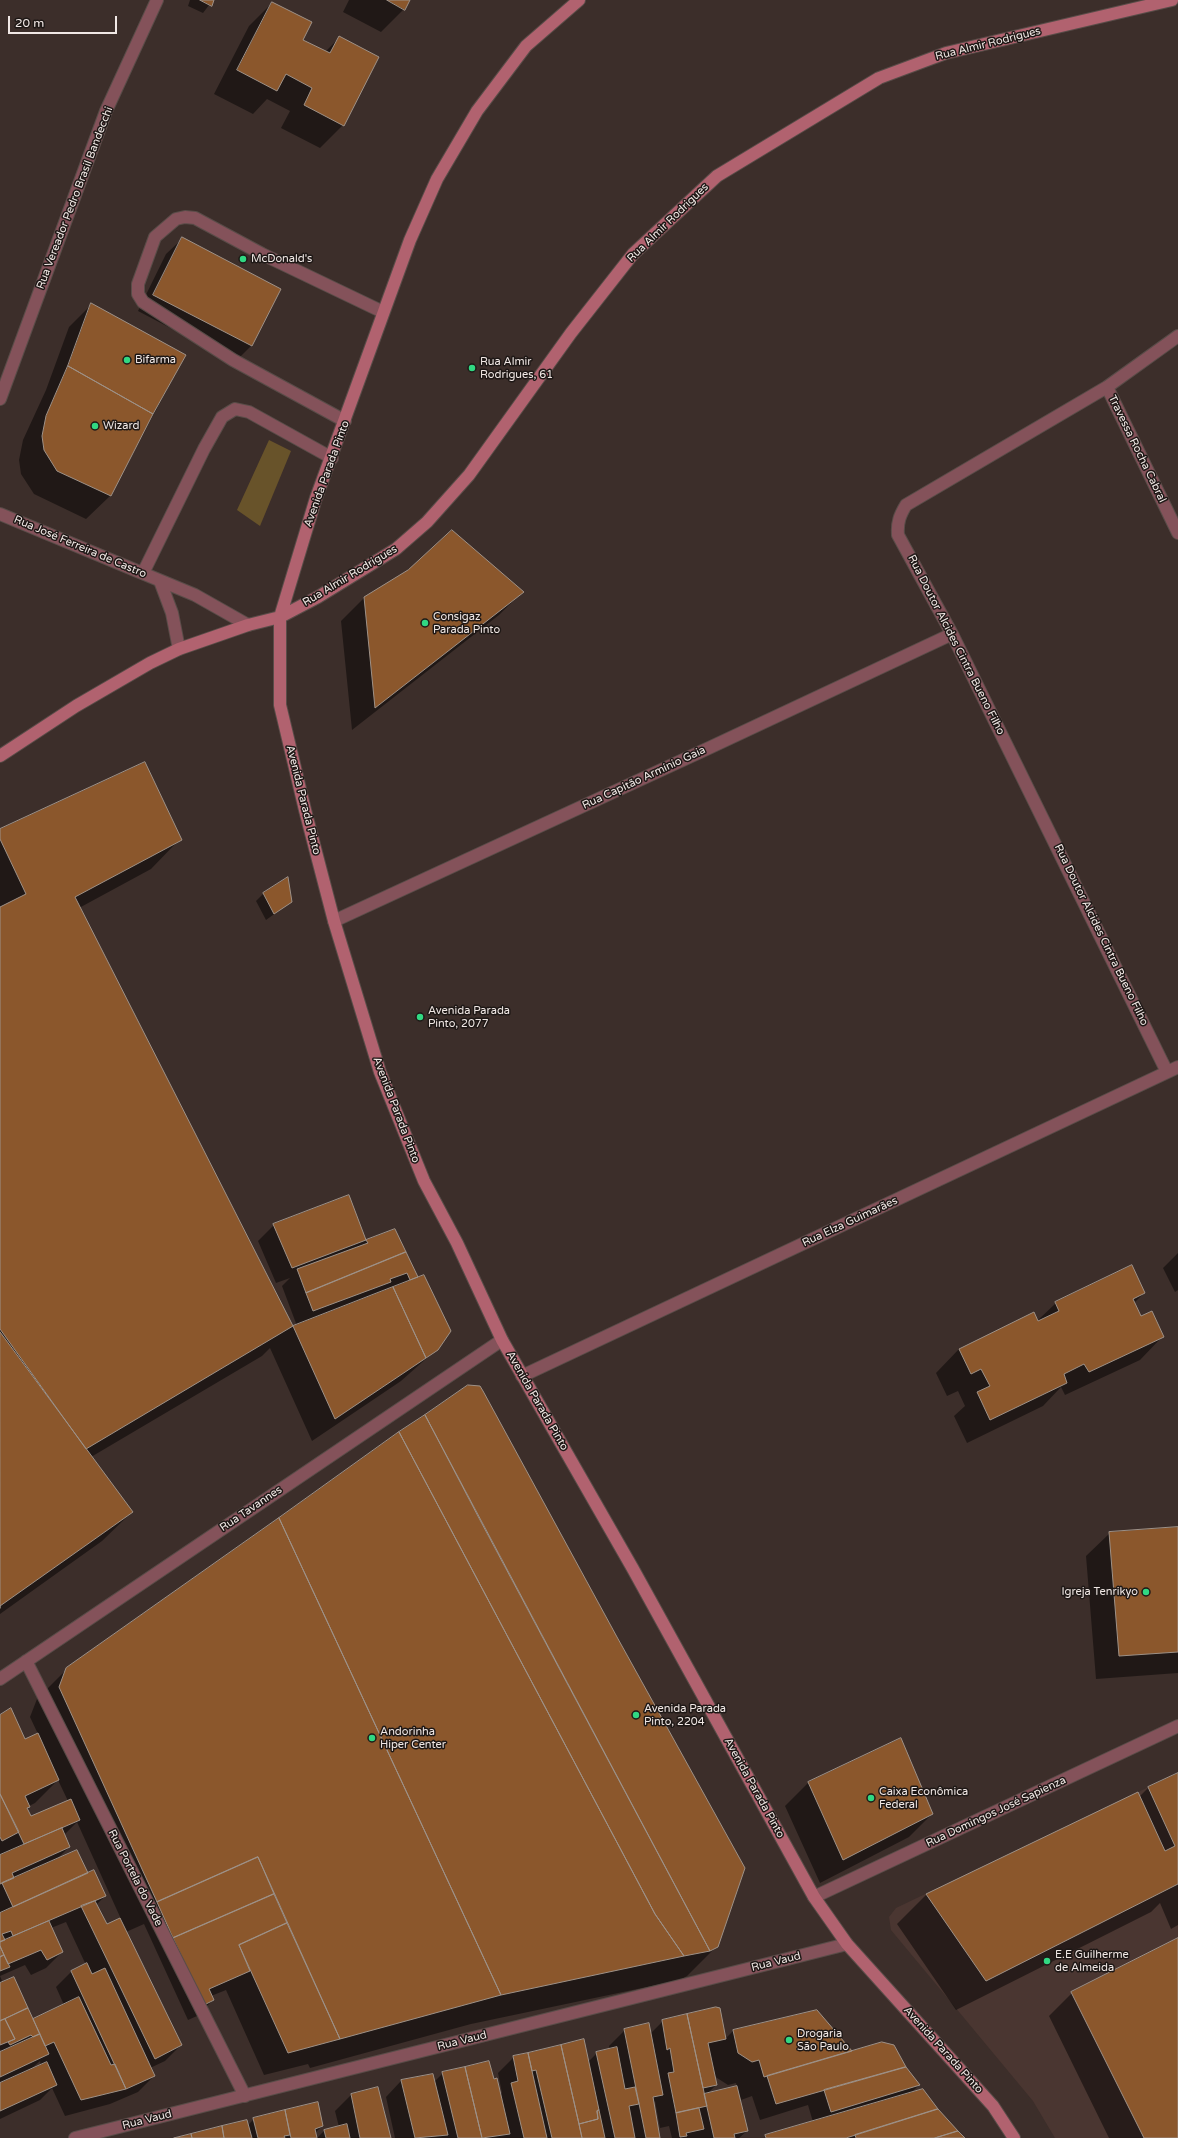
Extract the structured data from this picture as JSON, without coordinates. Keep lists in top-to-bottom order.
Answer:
{
  "streets": {
    "main road": ["Rua Almir Rodrigues", "Avenida Parada Pinto"],
    "street": [
      "Rua Vereador Pedro Brasil Bandecchi",
      "Travessa Rocha Cabral",
      "Rua José Ferreira de Castro",
      "Rua Doutor Alcides Cintra Bueno Filho",
      "Rua Capitão Armínio Gaia",
      "Rua Elza Guimarães",
      "Rua Tavannes",
      "Rua Domingos José Sapienza",
      "Rua Portela do Vade",
      "Rua Vaud"
    ]
  },
  "crossings": [
    ["Rua Almir Rodrigues", "Avenida Parada Pinto"],
    ["Rua Almir Rodrigues", "Rua José Ferreira de Castro"],
    ["Travessa Rocha Cabral", "Rua Doutor Alcides Cintra Bueno Filho"],
    ["Avenida Parada Pinto", "Rua Capitão Armínio Gaia"],
    ["Avenida Parada Pinto", "Rua Elza Guimarães"],
    ["Avenida Parada Pinto", "Rua Tavannes"],
    ["Avenida Parada Pinto", "Rua Domingos José Sapienza"],
    ["Avenida Parada Pinto", "Rua Vaud"],
    ["Rua Doutor Alcides Cintra Bueno Filho", "Rua Capitão Armínio Gaia"],
    ["Rua Doutor Alcides Cintra Bueno Filho", "Rua Elza Guimarães"],
    ["Rua Tavannes", "Rua Portela do Vade"],
    ["Rua Portela do Vade", "Rua Vaud"]
  ],
  "places": [
    "McDonald's",
    "Bifarma",
    "Rua Almir Rodrigues, 61",
    "Wizard",
    "Consigaz Parada Pinto",
    "Avenida Parada Pinto, 2077",
    "Igreja Tenrikyo",
    "Avenida Parada Pinto, 2204",
    "Andorinha Hiper Center",
    "Caixa Econômica Federal",
    "E.E Guilherme de Almeida",
    "Drogaria São Paulo"
  ],
  "scale_bar": "20 m"
}
